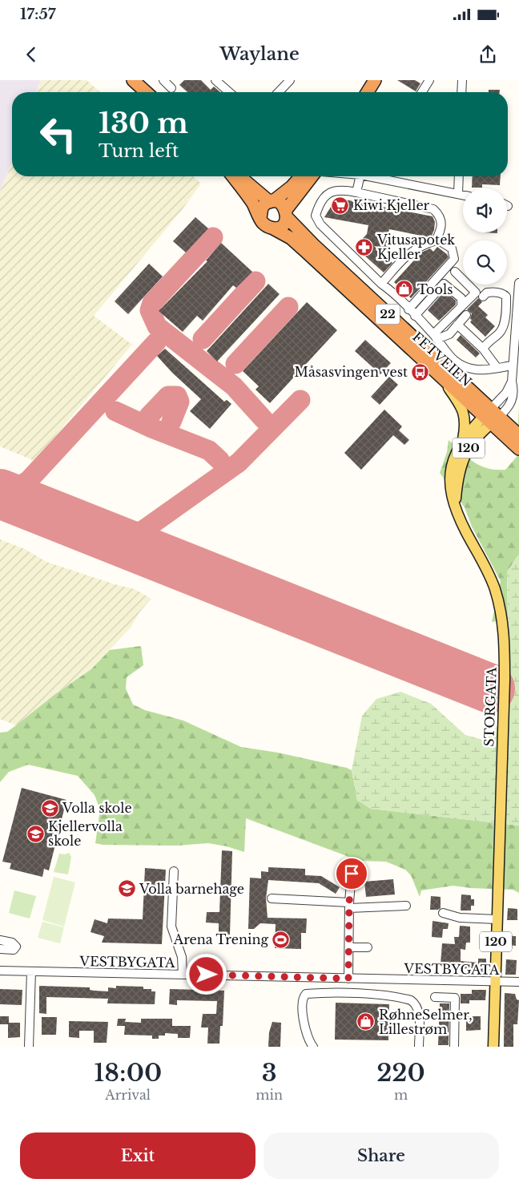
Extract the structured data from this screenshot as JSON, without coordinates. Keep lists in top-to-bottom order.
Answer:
{
  "streets": {
    "highway": ["22", "FETVEIEN"],
    "main road": ["120", "STORGATA"],
    "street": ["VESTBYGATA"]
  },
  "crossings": [
    ["22", "FETVEIEN"],
    ["FETVEIEN", "120"],
    ["FETVEIEN", "STORGATA"],
    ["120", "STORGATA"],
    ["STORGATA", "VESTBYGATA"]
  ],
  "places": {
    "supermarket": ["Kiwi Kjeller"],
    "pharmacy": ["Vitusapotek Kjeller"],
    "shop": ["Tools", "RøhneSelmer, Lillestrøm"],
    "bus stop": ["Måsasvingen vest"],
    "school or university": ["Volla skole", "Kjellervolla skole", "Volla barnehage"],
    "sports": ["Arena Trening"]
  },
  "page": {
    "status": "17:57",
    "header": "Waylane",
    "turn": ["130 m", "Turn left"],
    "eta": [
      "18:00",
      "Arrival",
      "3",
      "min",
      "220",
      "m"
    ],
    "buttons": ["Exit", "Share"]
  }
}
